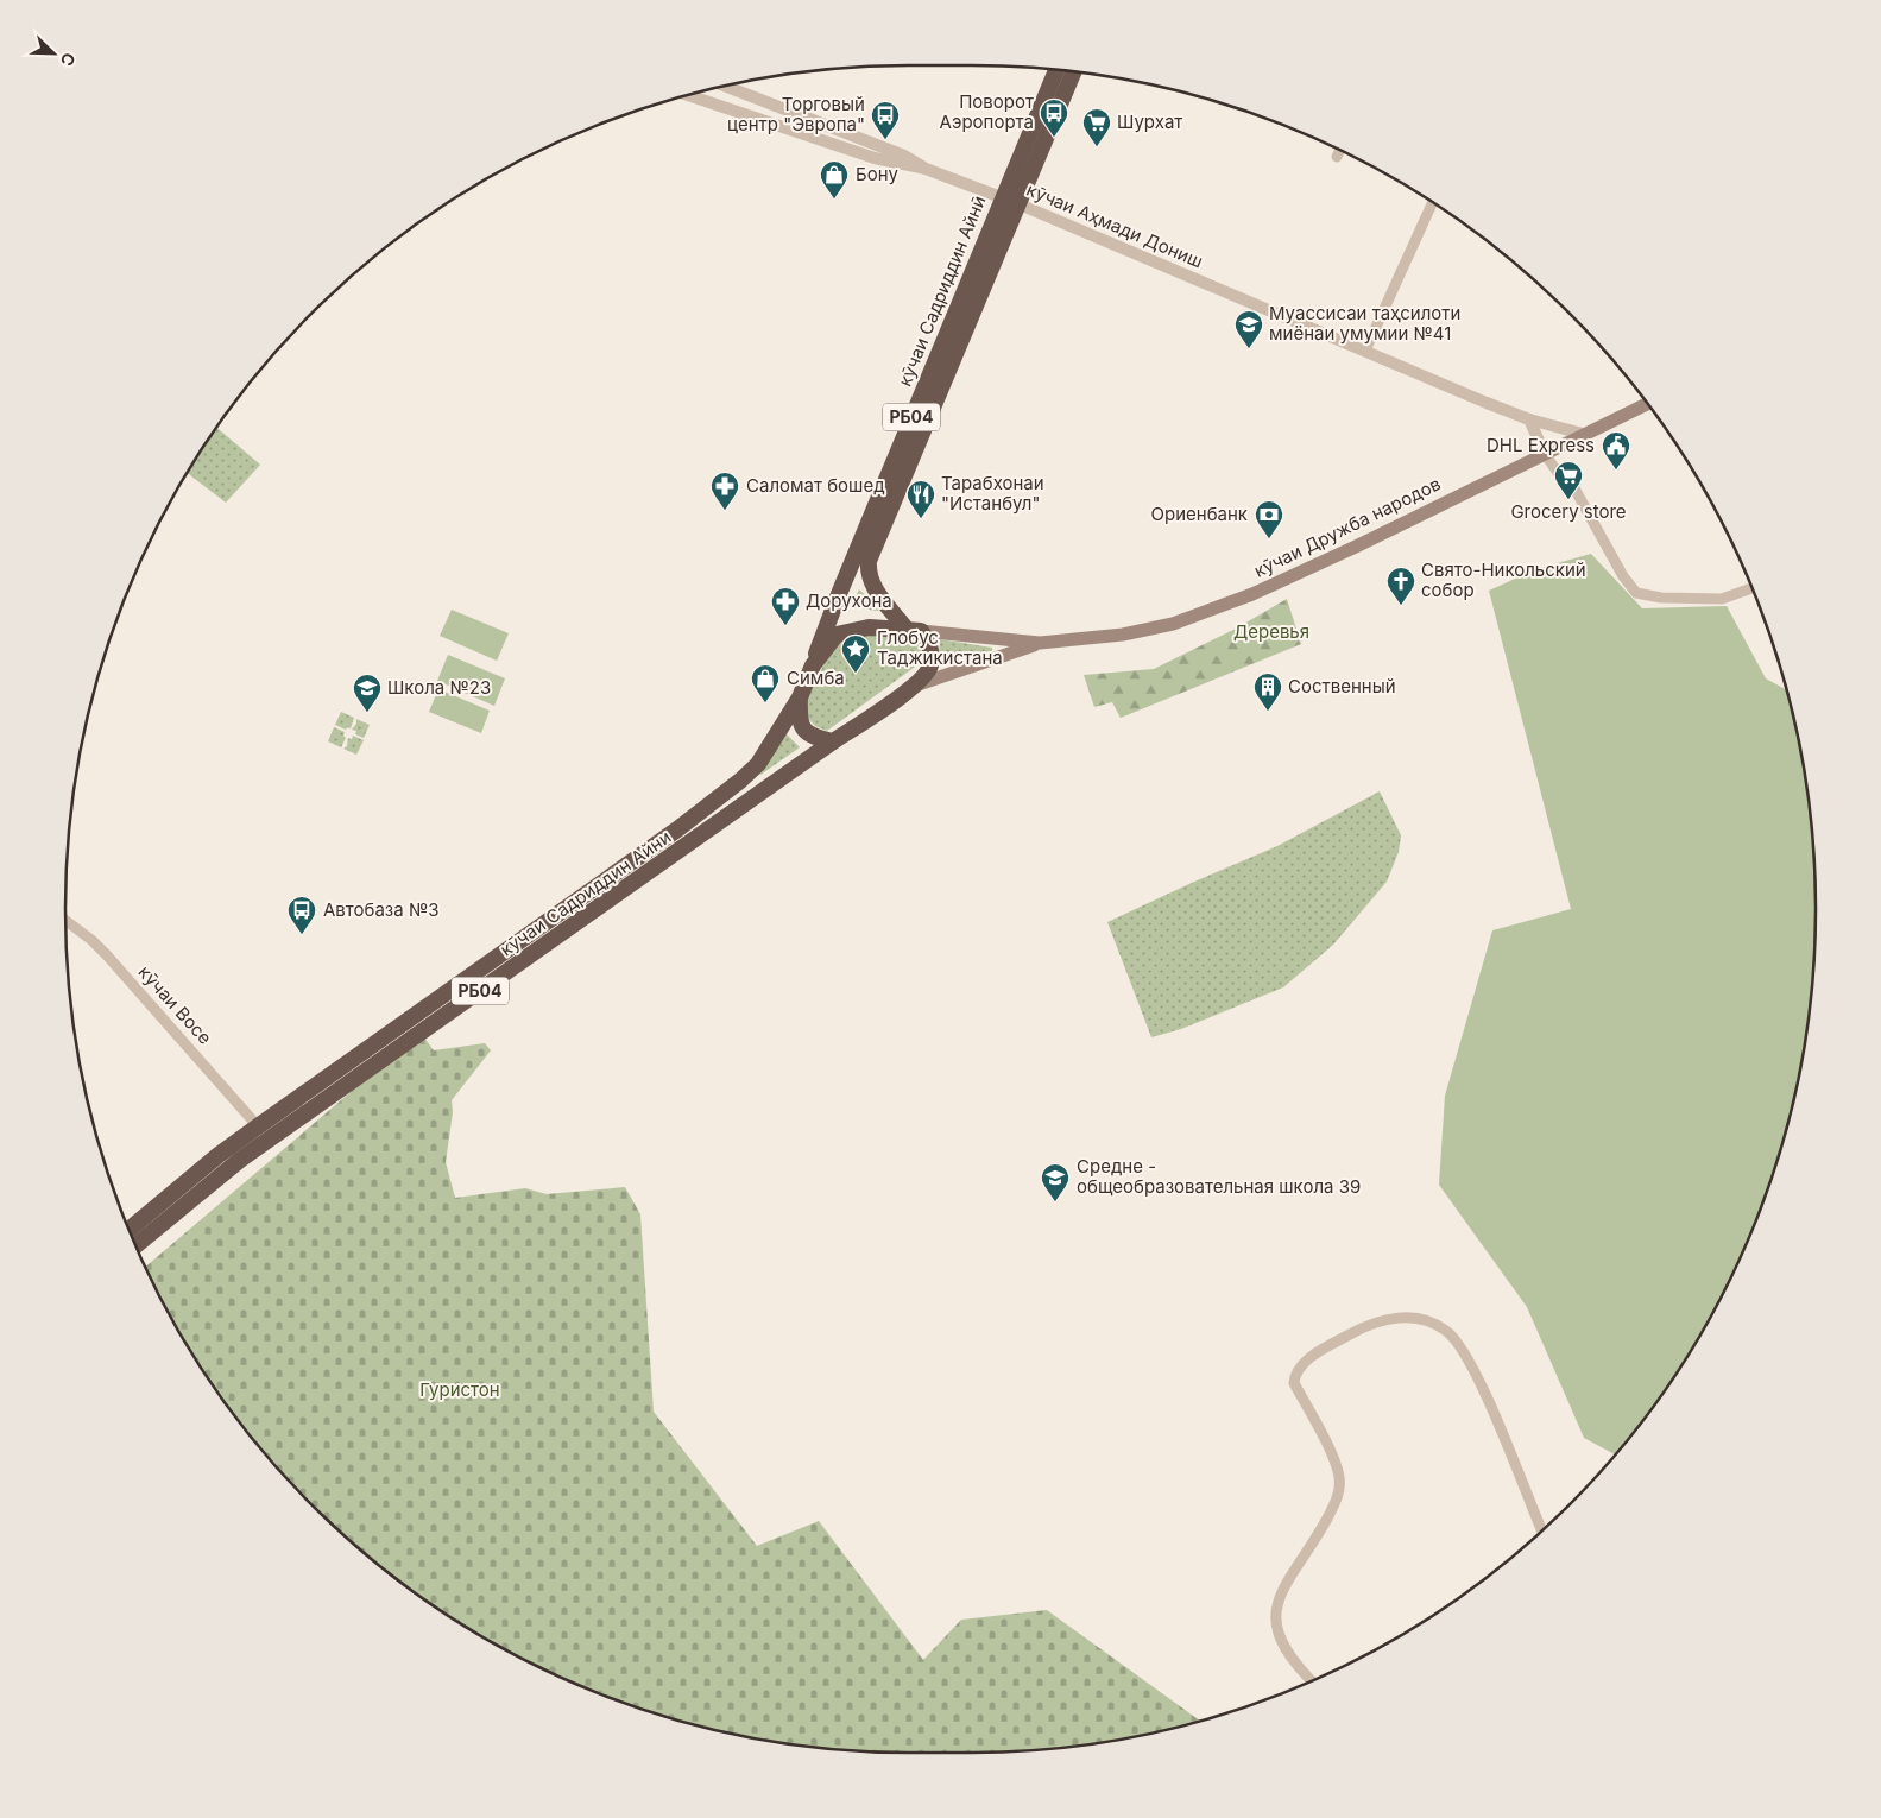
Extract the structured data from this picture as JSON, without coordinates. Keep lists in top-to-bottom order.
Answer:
{
  "streets": {
    "highway": ["кӯчаи Садриддин Айнӣ", "РБ04", "кӯчаи Садриддин Айни"],
    "main road": ["кӯчаи Дружба народов"],
    "street": ["кӯчаи Аҳмади Дониш", "кӯчаи Восе"]
  },
  "crossings": [
    ["кӯчаи Аҳмади Дониш", "кӯчаи Садриддин Айнӣ"],
    ["кӯчаи Аҳмади Дониш", "кӯчаи Дружба народов"],
    ["кӯчаи Садриддин Айнӣ", "РБ04"],
    ["РБ04", "кӯчаи Садриддин Айни"],
    ["кӯчаи Садриддин Айни", "кӯчаи Восе"]
  ],
  "parks": ["Деревья", "Гуристон"],
  "places": {
    "bus stop": ["Поворот Аэропорта", "Торговый центр \"Эвропа\"", "Автобаза №3"],
    "supermarket": ["Шурхат", "Grocery store"],
    "shop": ["Бону", "Симба"],
    "school or university": ["Муассисаи таҳсилоти миёнаи умумии №41", "Школа №23", "Средне - общеобразовательная школа 39"],
    "public building": ["DHL Express"],
    "pharmacy": ["Саломат бошед", "Дорухона"],
    "restaurant": ["Тарабхонаи \"Истанбул\""],
    "bank": ["Ориенбанк"],
    "church": ["Свято-Никольский собор"],
    "place": ["Глобус Таджикистана"],
    "building": ["Соственный"]
  },
  "north": "bottom right"
}
